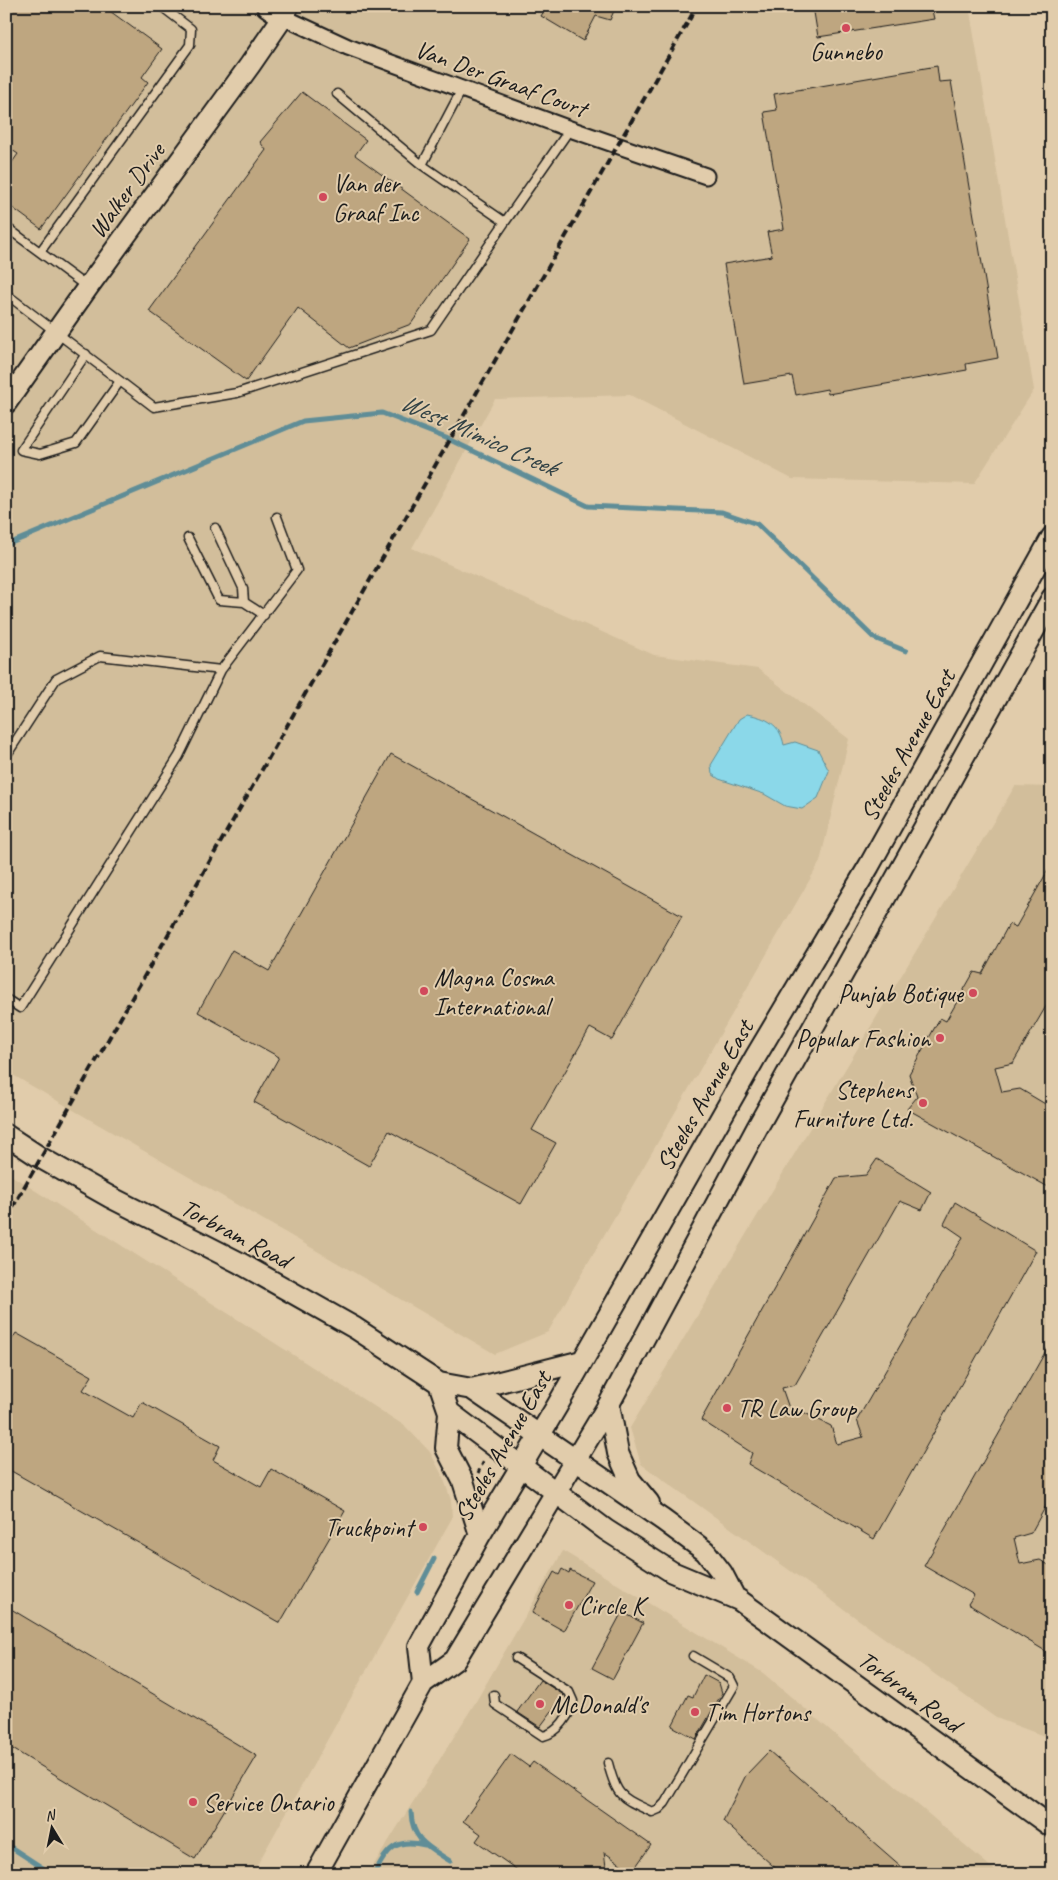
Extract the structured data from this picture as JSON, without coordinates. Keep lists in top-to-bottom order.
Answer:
{
  "streets": {
    "main road": ["Walker Drive", "Steeles Avenue East", "Torbram Road"],
    "street": ["Van Der Graaf Court"]
  },
  "crossings": [
    ["Van Der Graaf Court", "Walker Drive"],
    ["Steeles Avenue East", "Torbram Road"]
  ],
  "water": ["West Mimico Creek"],
  "places": [
    "Gunnebo",
    "Van der Graaf Inc",
    "Magna Cosma International",
    "Punjab Botique",
    "Popular Fashion",
    "Stephens Furniture Ltd.",
    "TR Law Group",
    "Truckpoint",
    "Circle K",
    "McDonald's",
    "Tim Hortons",
    "Service Ontario"
  ],
  "north": "top"
}
